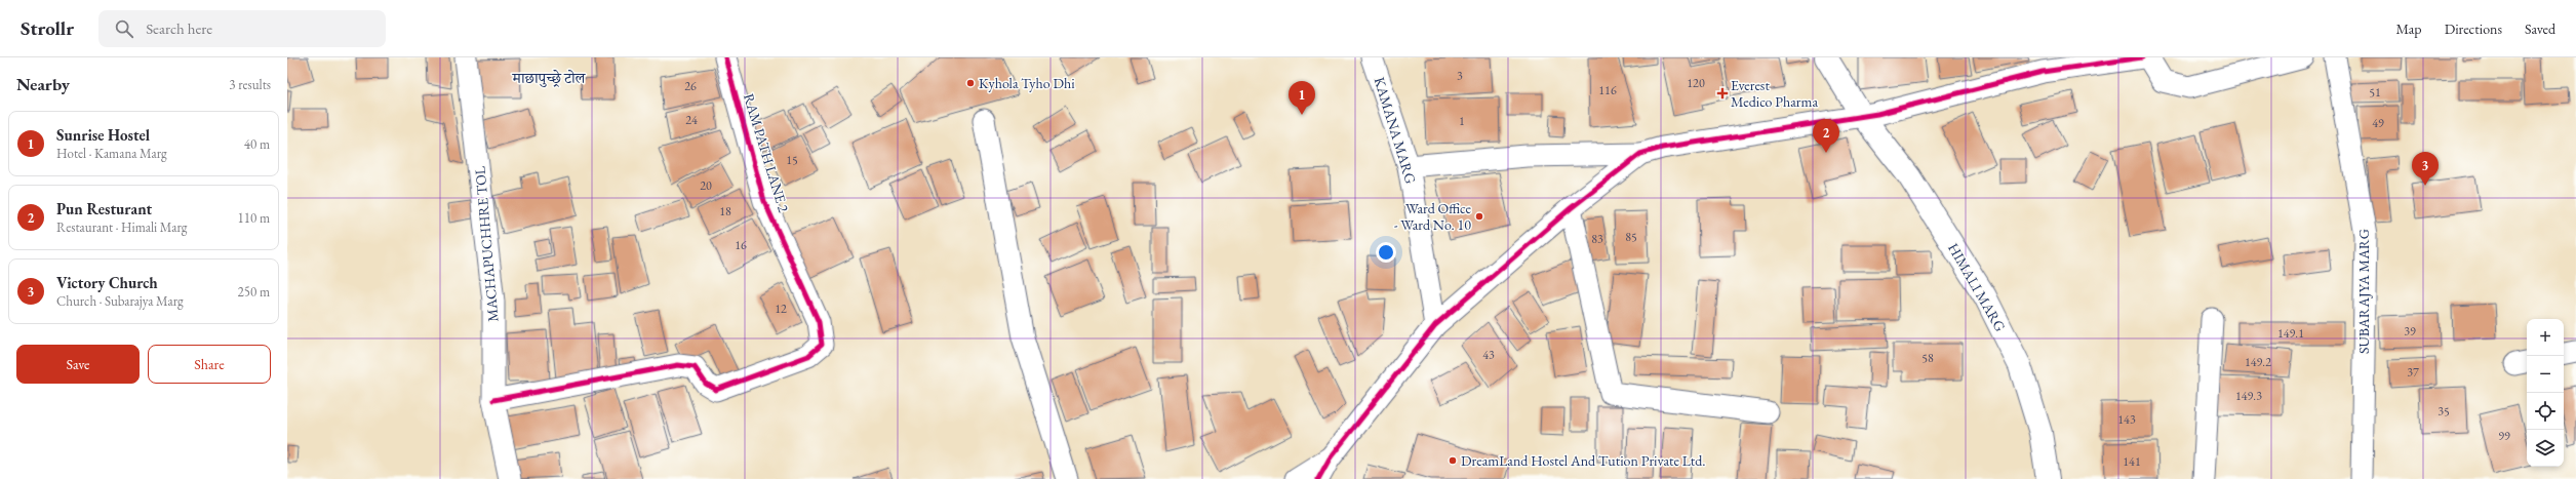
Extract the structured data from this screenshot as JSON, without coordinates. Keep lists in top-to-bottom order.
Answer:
{
  "streets": {
    "main road": ["HIMALI MARG"],
    "street": [
      "KAMANA MARG",
      "RAM PATH LANE 2",
      "MACHAPUCHHRE TOL",
      "SUBARAJYA MARG"
    ]
  },
  "crossings": [
    ["RAM PATH LANE 2", "MACHAPUCHHRE TOL"]
  ],
  "districts": ["माछापुच्छ्रे टोल"],
  "places": {
    "other": ["Kyhola Tyho Dhi", "Ward Office - Ward No. 10", "DreamLand Hostel And Tution Private Ltd."],
    "health": ["Everest Medico Pharma"]
  },
  "house_numbers": [
    "3",
    "120",
    "26",
    "116",
    "51",
    "24",
    "1",
    "49",
    "15",
    "20",
    "18",
    "85",
    "83",
    "16",
    "12",
    "39",
    "149.1",
    "43",
    "58",
    "149.2",
    "37",
    "149.3",
    "35",
    "143",
    "99",
    "141"
  ],
  "page": {
    "header": "Strollr",
    "search": "Search here",
    "nav": ["Map", "Directions", "Saved"],
    "heading": ["Nearby", "3 results"],
    "pins": ["1", "2", "3"],
    "list": [
      {
        "mark": "1",
        "name": "Sunrise Hostel",
        "note": "Hotel · Kamana Marg",
        "value": "40 m"
      },
      {
        "mark": "2",
        "name": "Pun Resturant",
        "note": "Restaurant · Himali Marg",
        "value": "110 m"
      },
      {
        "mark": "3",
        "name": "Victory Church",
        "note": "Church · Subarajya Marg",
        "value": "250 m"
      }
    ],
    "map_buttons": ["+", "−"],
    "buttons": ["Save", "Share"]
  }
}
